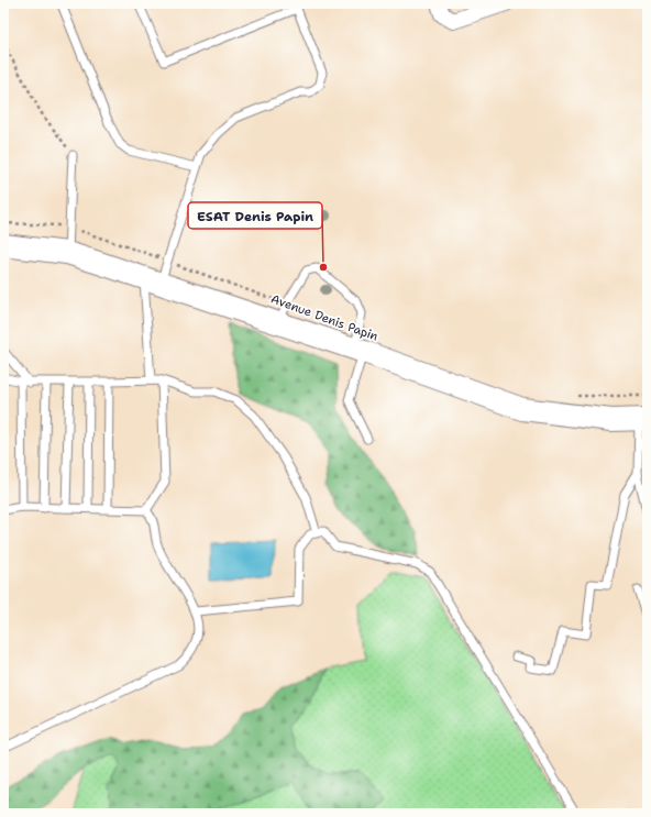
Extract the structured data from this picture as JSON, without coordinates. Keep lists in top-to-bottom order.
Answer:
{
  "streets": {
    "main road": ["Avenue Denis Papin"]
  },
  "places": ["ESAT Denis Papin"]
}
